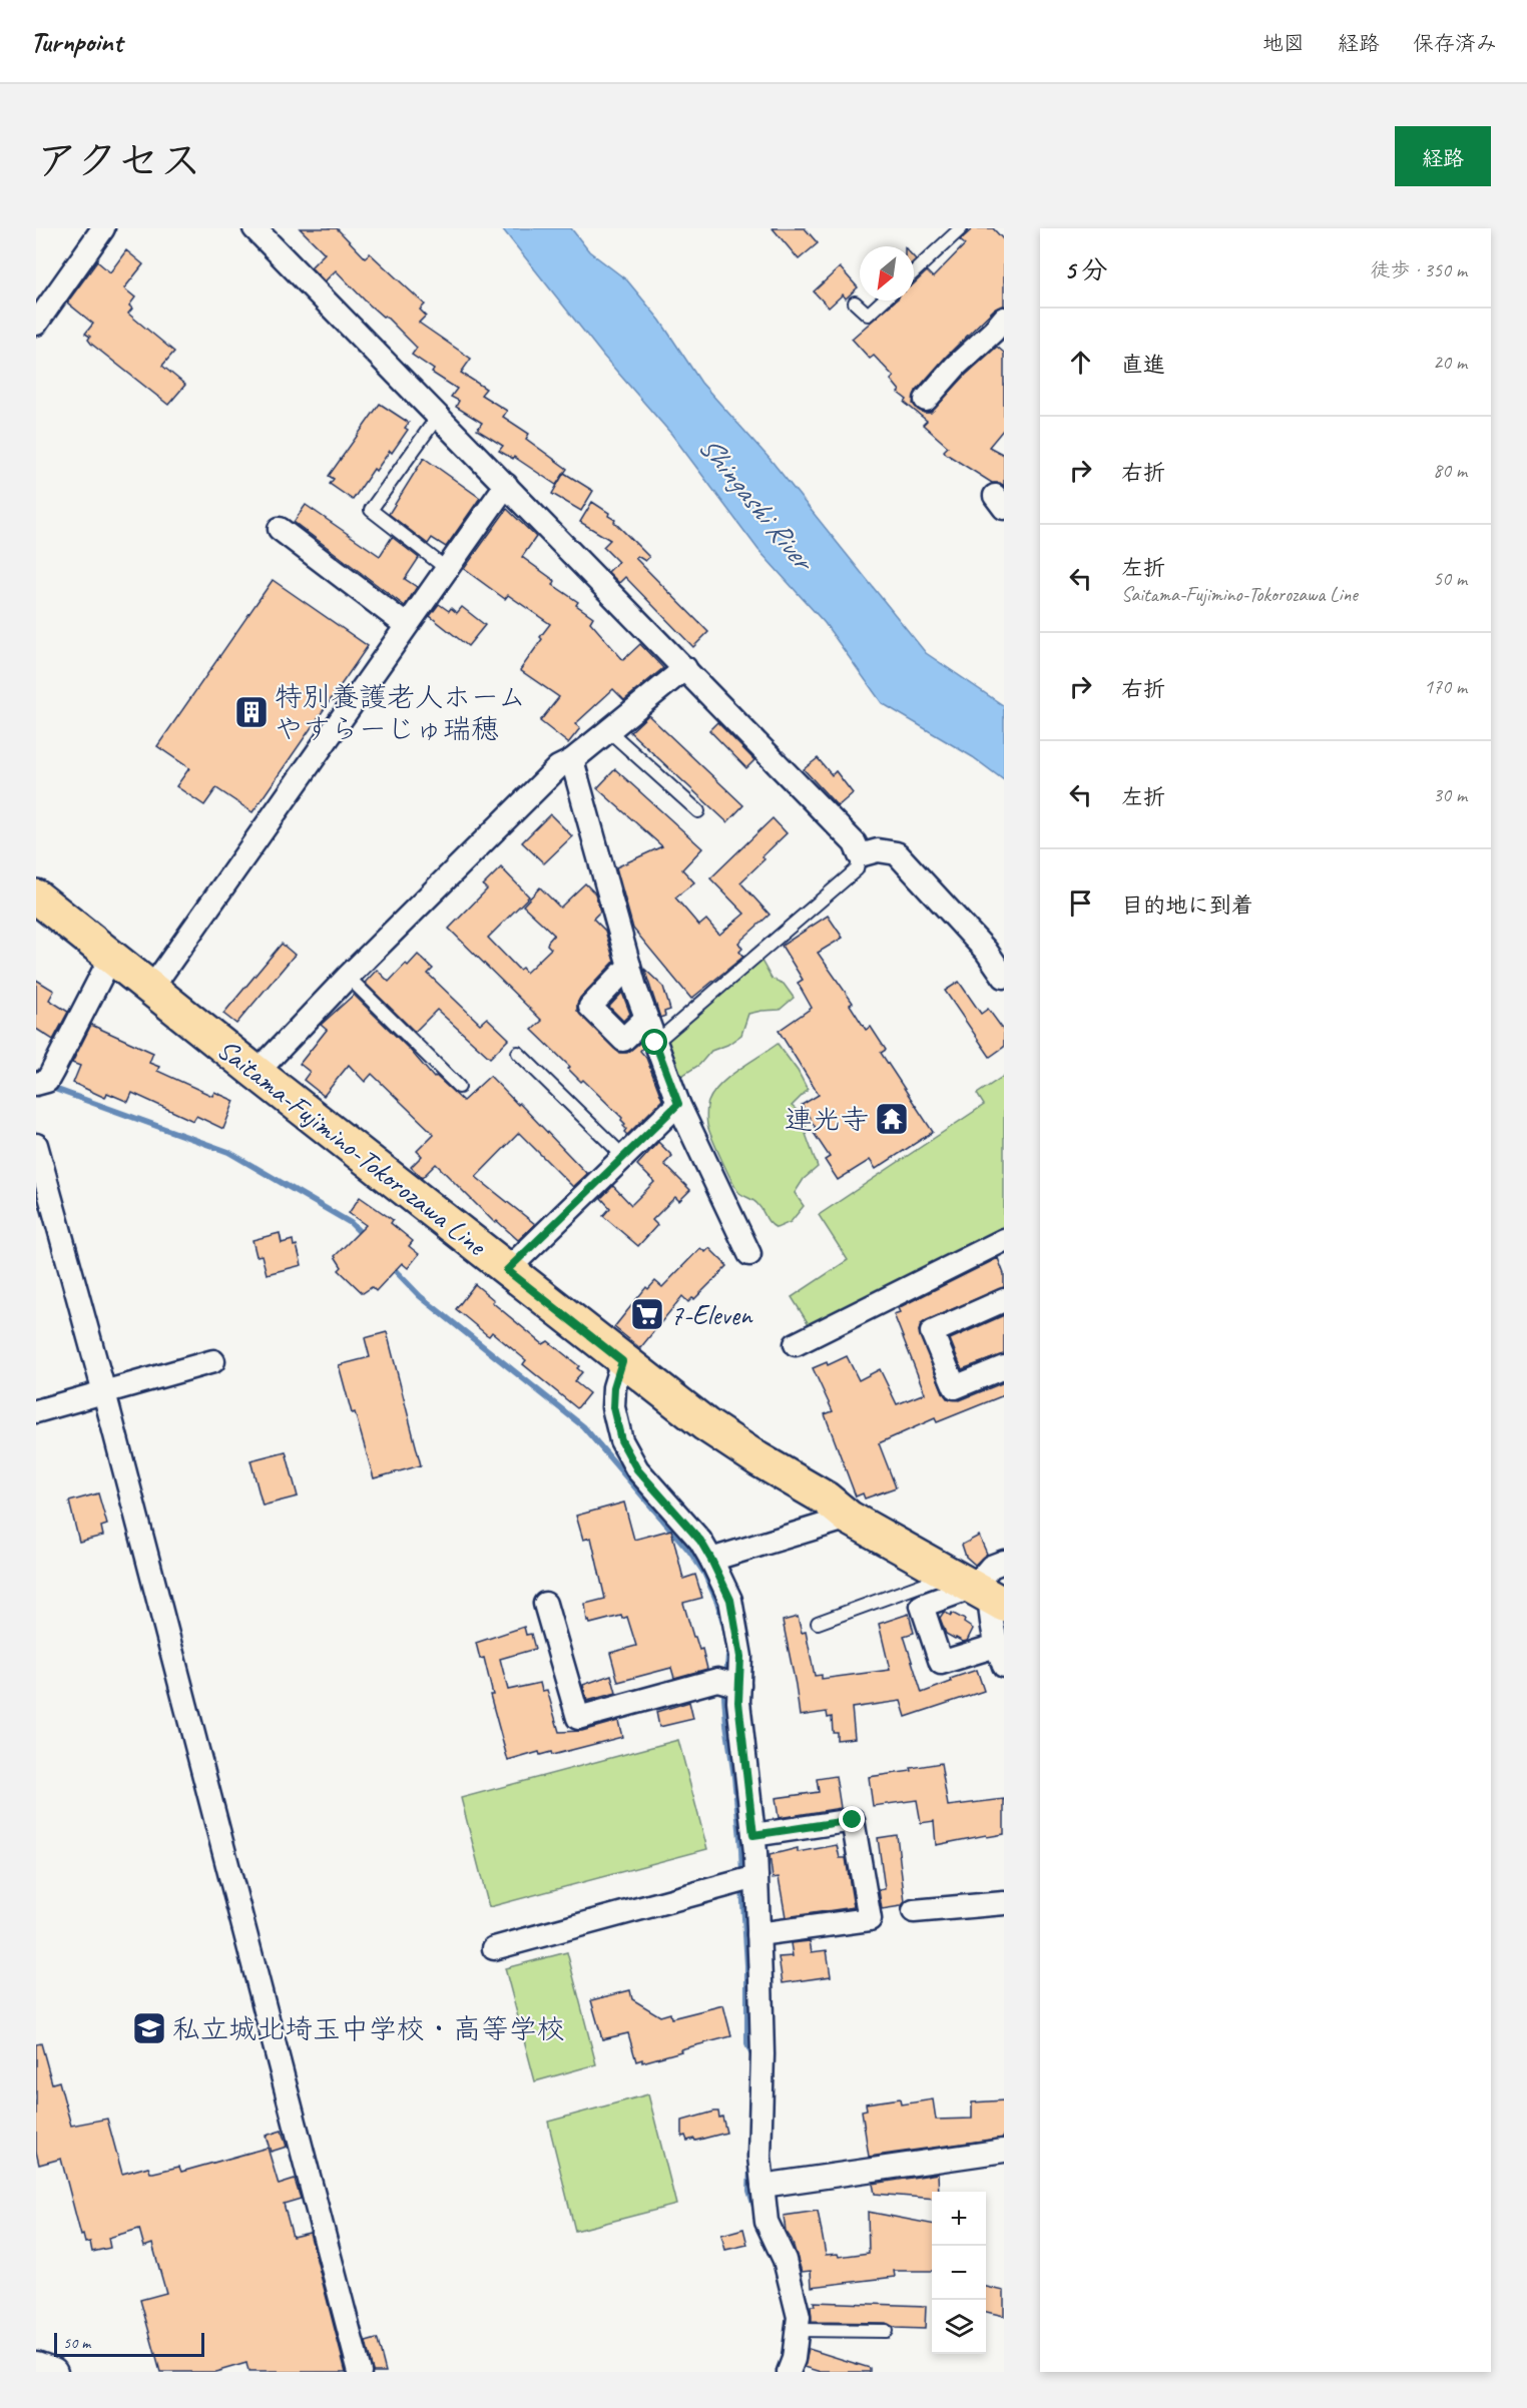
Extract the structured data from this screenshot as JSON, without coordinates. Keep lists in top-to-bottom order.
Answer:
{
  "streets": {
    "main road": ["Saitama-Fujimino-Tokorozawa Line"]
  },
  "water": ["Shingashi River"],
  "places": {
    "building": ["特別養護老人ホーム やすらーじゅ瑞穂"],
    "temple": ["連光寺"],
    "supermarket": ["7-Eleven"],
    "school or university": ["私立城北埼玉中学校・高等学校"]
  },
  "scale_bar": "50 m",
  "north": "bottom left",
  "page": {
    "header": "Turnpoint",
    "nav": ["地図", "経路", "保存済み"],
    "title": "アクセス",
    "buttons": "経路",
    "heading": ["5 分", "徒歩 · 350 m"],
    "list": [
      ["直進", "20 m"],
      ["右折", "80 m"],
      ["左折", "Saitama-Fujimino-Tokorozawa Line", "50 m"],
      ["右折", "170 m"],
      ["左折", "30 m"],
      "目的地に到着"
    ],
    "map_buttons": ["+", "−"],
    "scale": "50 m"
  }
}
